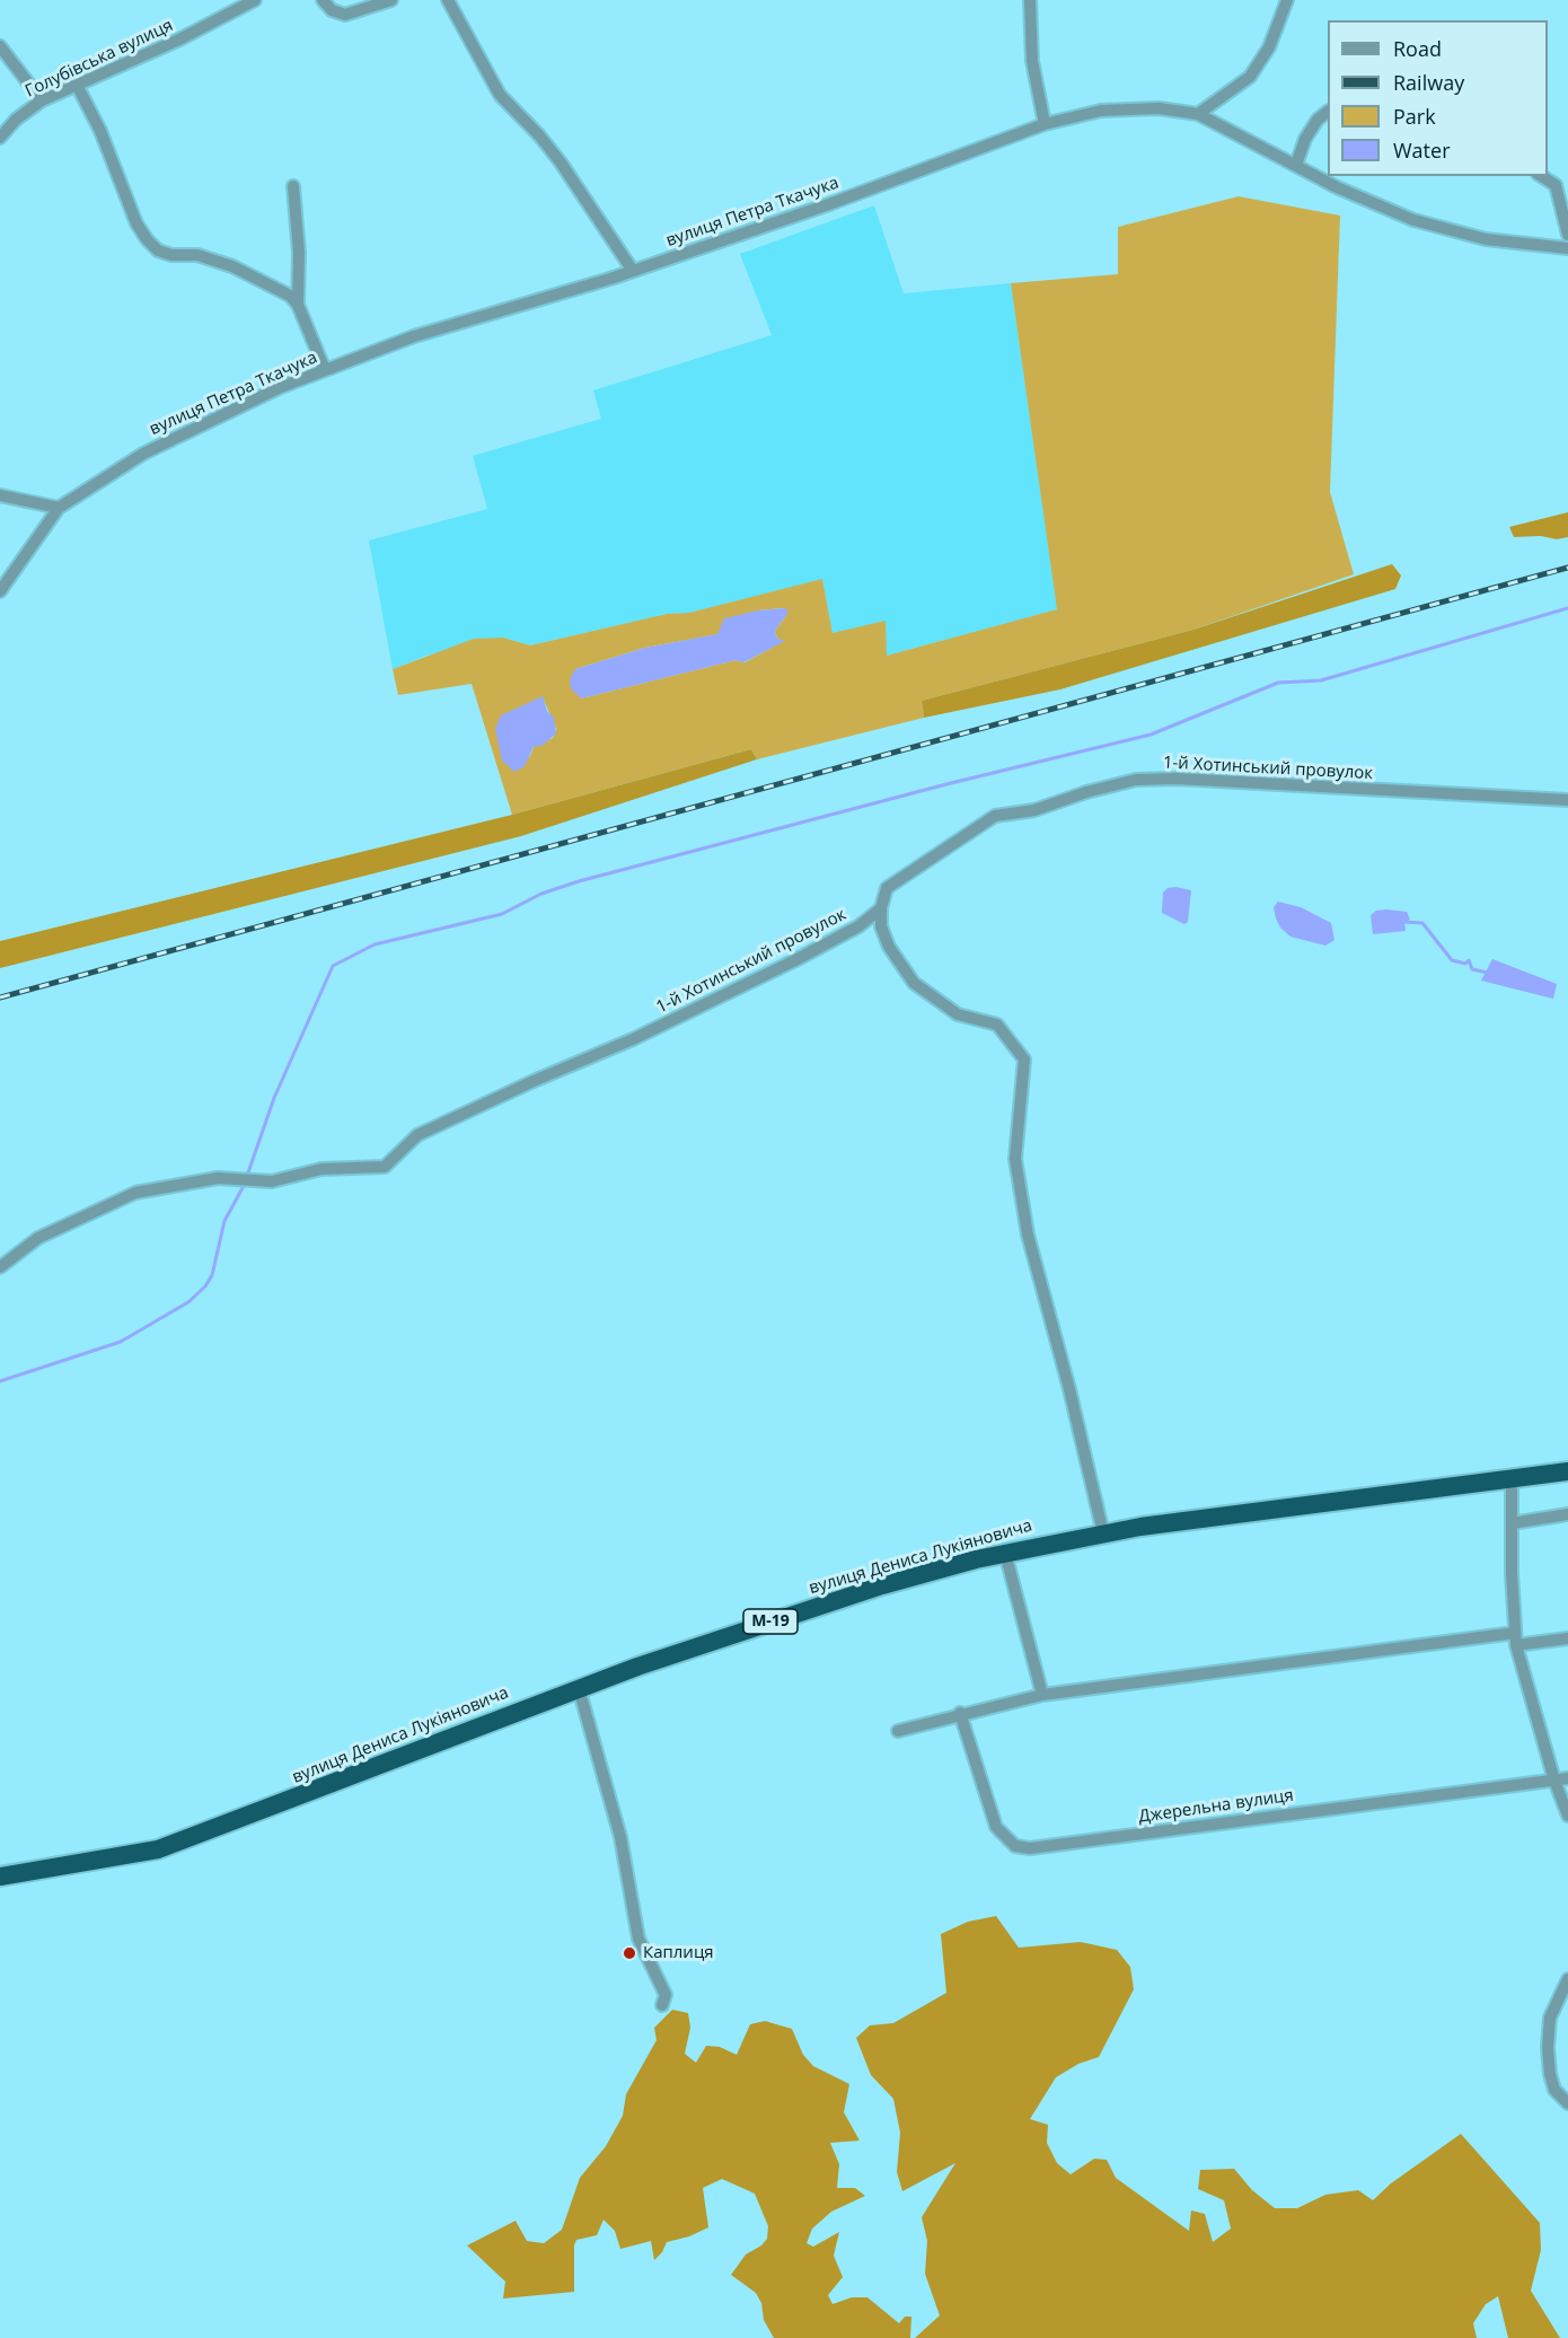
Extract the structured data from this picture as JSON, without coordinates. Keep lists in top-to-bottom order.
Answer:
{
  "streets": {
    "highway": ["вулиця Дениса Лукіяновича", "М-19"],
    "street": [
      "Голубівська вулиця",
      "вулиця Петра Ткачука",
      "1-й Хотинський провулок",
      "Джерельна вулиця"
    ]
  },
  "places": ["Каплиця"],
  "legend": [
    "Road",
    "Railway",
    "Park",
    "Water"
  ]
}
